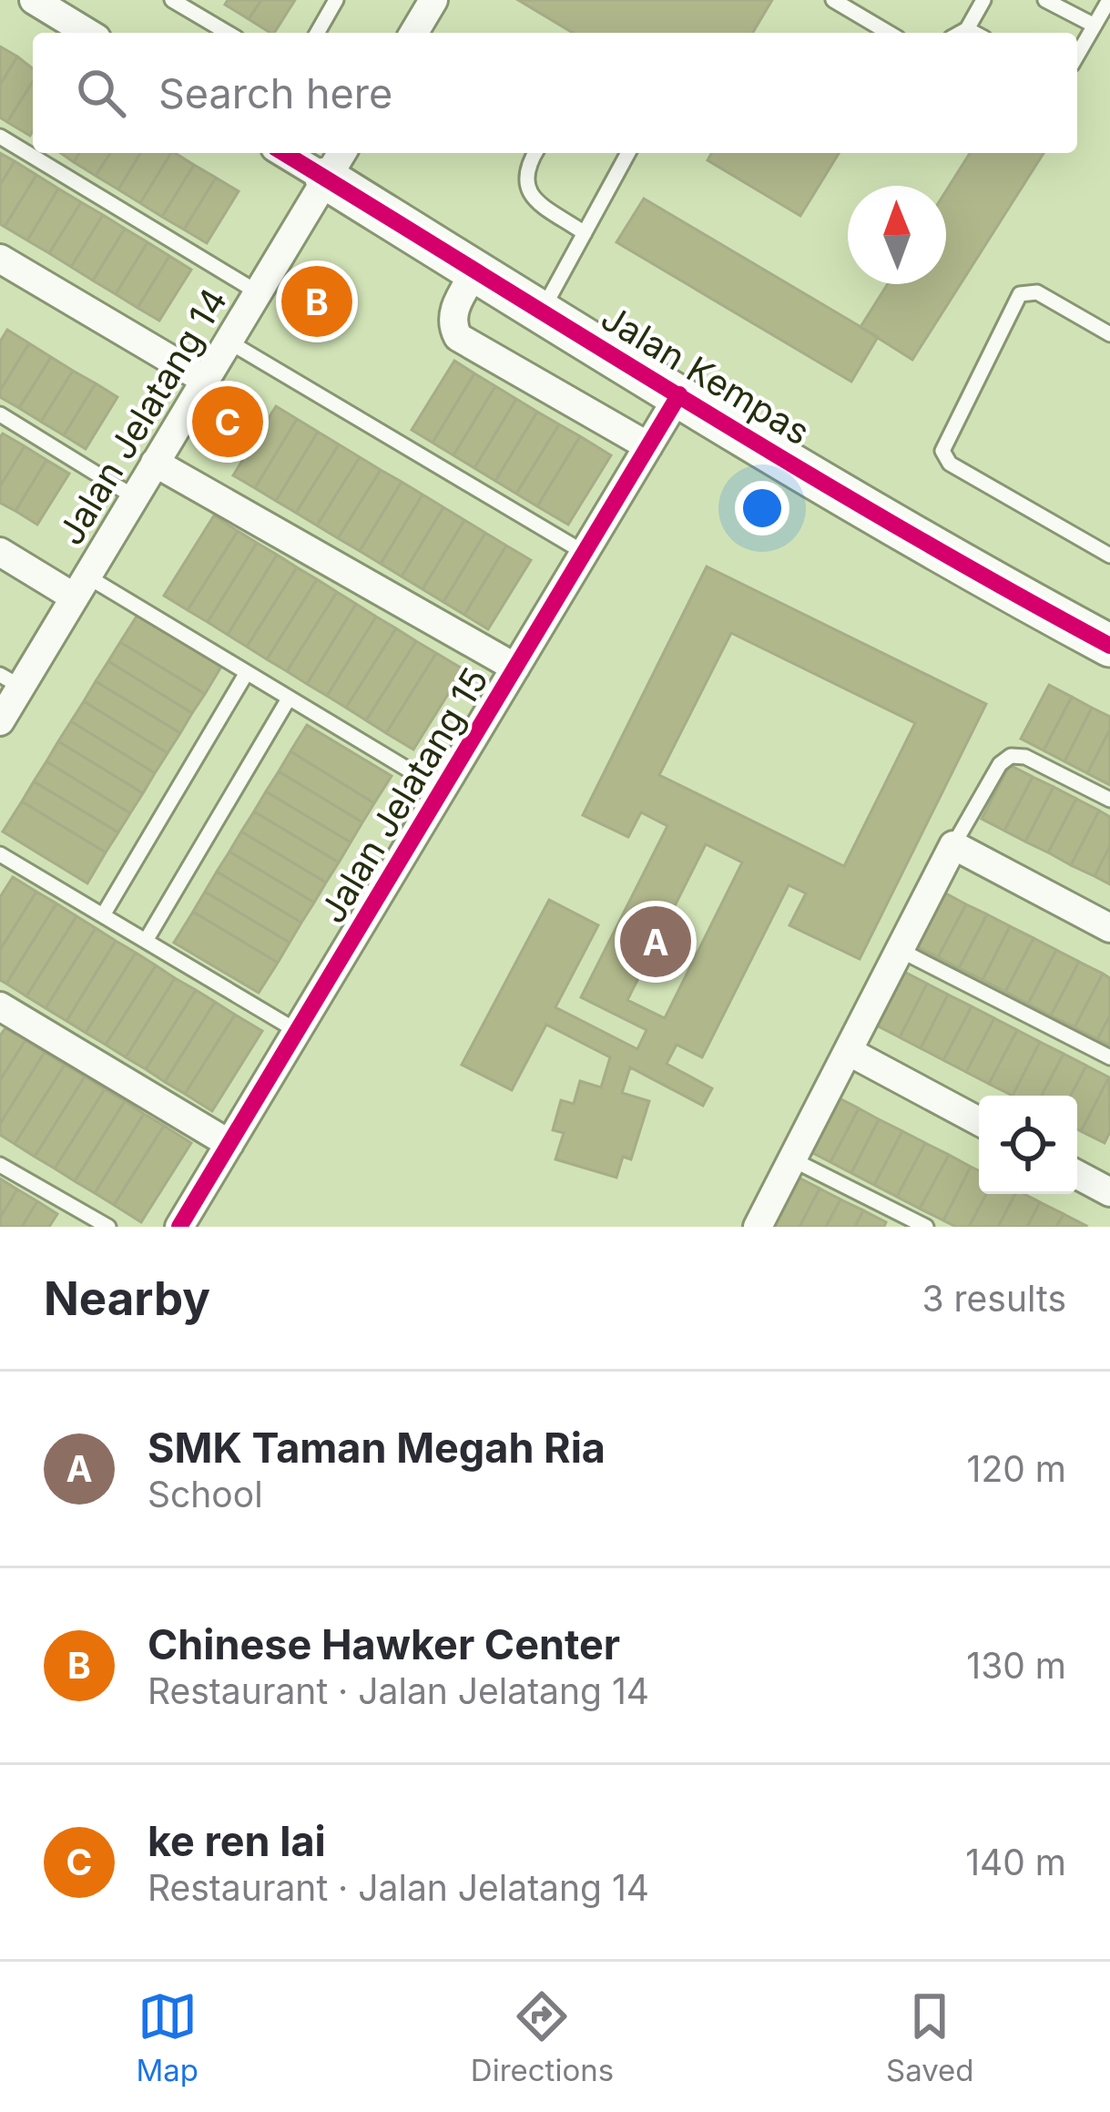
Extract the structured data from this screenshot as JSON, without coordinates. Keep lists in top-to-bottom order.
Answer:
{
  "streets": {
    "street": ["Jalan Kempas", "Jalan Jelatang 14", "Jalan Jelatang 15"]
  },
  "crossings": [
    ["Jalan Kempas", "Jalan Jelatang 14"],
    ["Jalan Kempas", "Jalan Jelatang 15"]
  ],
  "north": "top",
  "page": {
    "search": "Search here",
    "pins": ["B", "C", "A"],
    "heading": ["Nearby", "3 results"],
    "list": [
      {
        "mark": "A",
        "name": "SMK Taman Megah Ria",
        "note": "School",
        "value": "120 m"
      },
      {
        "mark": "B",
        "name": "Chinese Hawker Center",
        "note": "Restaurant · Jalan Jelatang 14",
        "value": "130 m"
      },
      {
        "mark": "C",
        "name": "ke ren lai",
        "note": "Restaurant · Jalan Jelatang 14",
        "value": "140 m"
      }
    ],
    "nav": ["Map", "Directions", "Saved"]
  }
}
